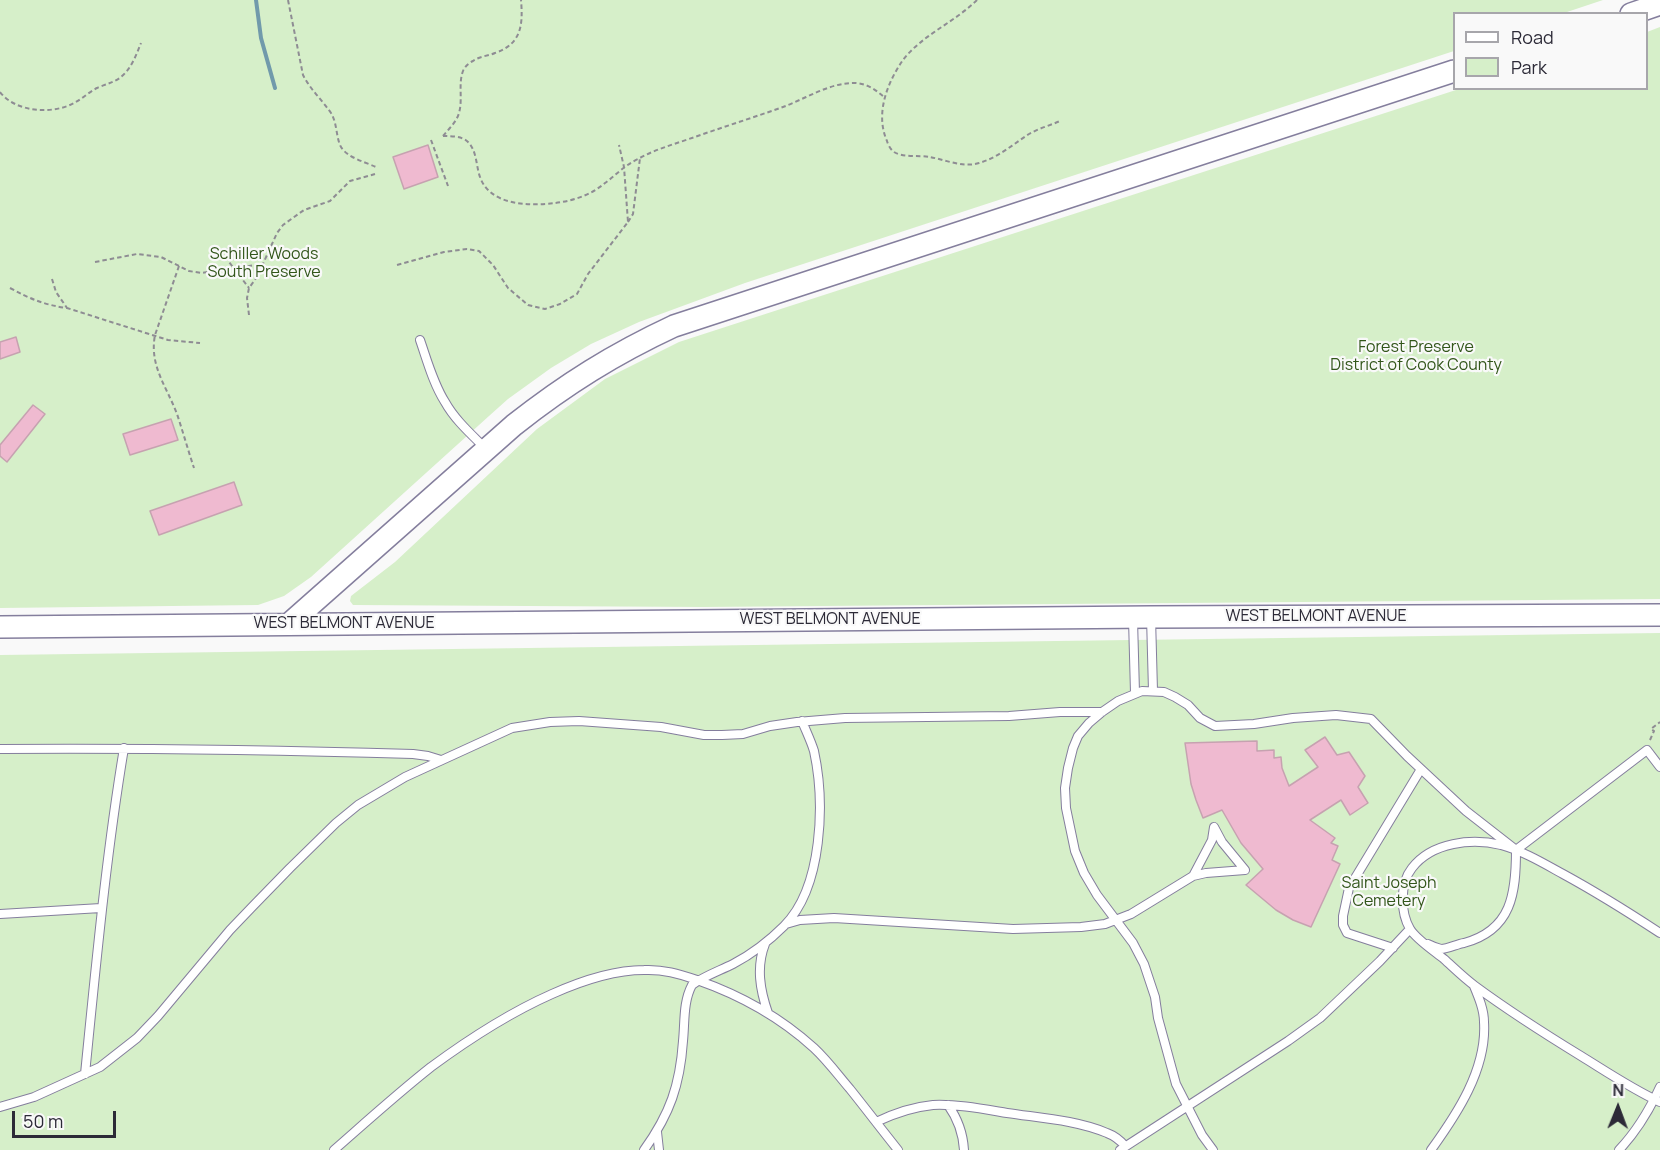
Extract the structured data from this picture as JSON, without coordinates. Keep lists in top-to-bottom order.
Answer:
{
  "streets": {
    "main road": ["WEST BELMONT AVENUE"]
  },
  "parks": ["Schiller Woods South Preserve", "Forest Preserve District of Cook County", "Saint Joseph Cemetery"],
  "legend": ["Road", "Park"],
  "scale_bar": "50 m",
  "north": "top"
}
